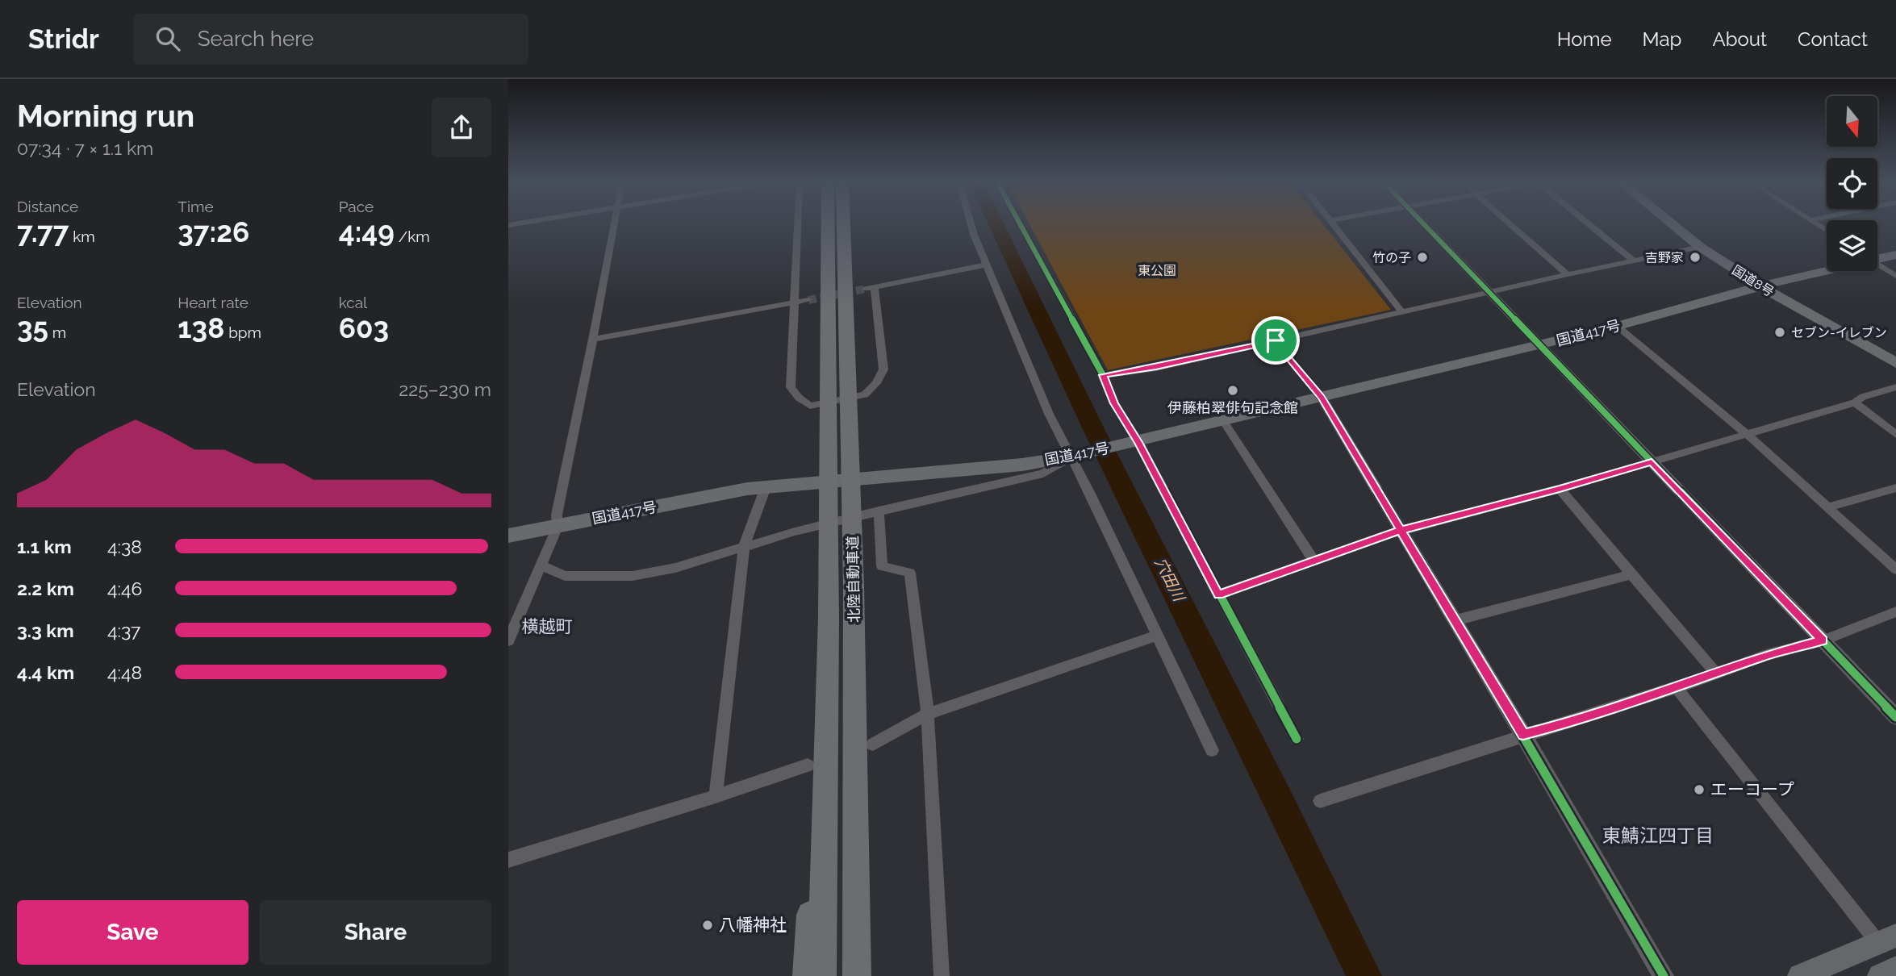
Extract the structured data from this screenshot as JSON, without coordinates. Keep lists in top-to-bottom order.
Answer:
{
  "streets": {
    "highway": ["国道8号", "国道417号", "北陸自動車道"]
  },
  "crossings": [
    ["国道8号", "国道417号"]
  ],
  "districts": ["横越町", "東鯖江四丁目"],
  "water": ["穴田川"],
  "parks": ["東公園"],
  "places": [
    "竹の子",
    "吉野家",
    "セブン-イレブン",
    "伊藤柏翠俳句記念館",
    "エーコープ",
    "八幡神社"
  ],
  "north": "bottom",
  "page": {
    "header": "Stridr",
    "search": "Search here",
    "nav": [
      "Home",
      "Map",
      "About",
      "Contact"
    ],
    "heading": ["Morning run", "07:34 · 7 × 1.1 km"],
    "stats": [
      ["Distance", "7.77 km"],
      ["Time", "37:26"],
      ["Pace", "4:49 /km"],
      ["Elevation", "35 m"],
      ["Heart rate", "138 bpm"],
      ["kcal", "603"]
    ],
    "chart": ["Elevation", "225–230 m"],
    "list": [
      {
        "name": "1.1 km",
        "note": "4:38"
      },
      {
        "name": "2.2 km",
        "note": "4:46"
      },
      {
        "name": "3.3 km",
        "note": "4:37"
      },
      {
        "name": "4.4 km",
        "note": "4:48"
      }
    ],
    "buttons": ["Save", "Share"]
  }
}
